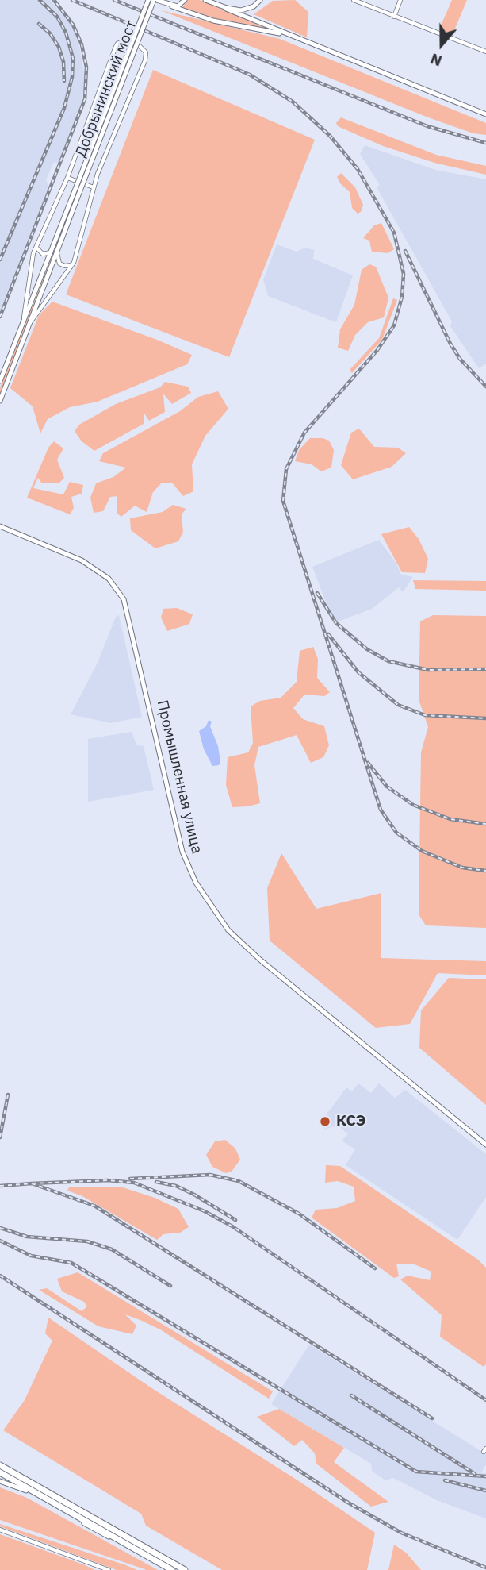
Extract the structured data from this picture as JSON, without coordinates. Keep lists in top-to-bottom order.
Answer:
{
  "streets": {
    "street": ["Добрынинский мост", "Промышленная улица"]
  },
  "places": ["КСЭ"],
  "north": "bottom"
}
